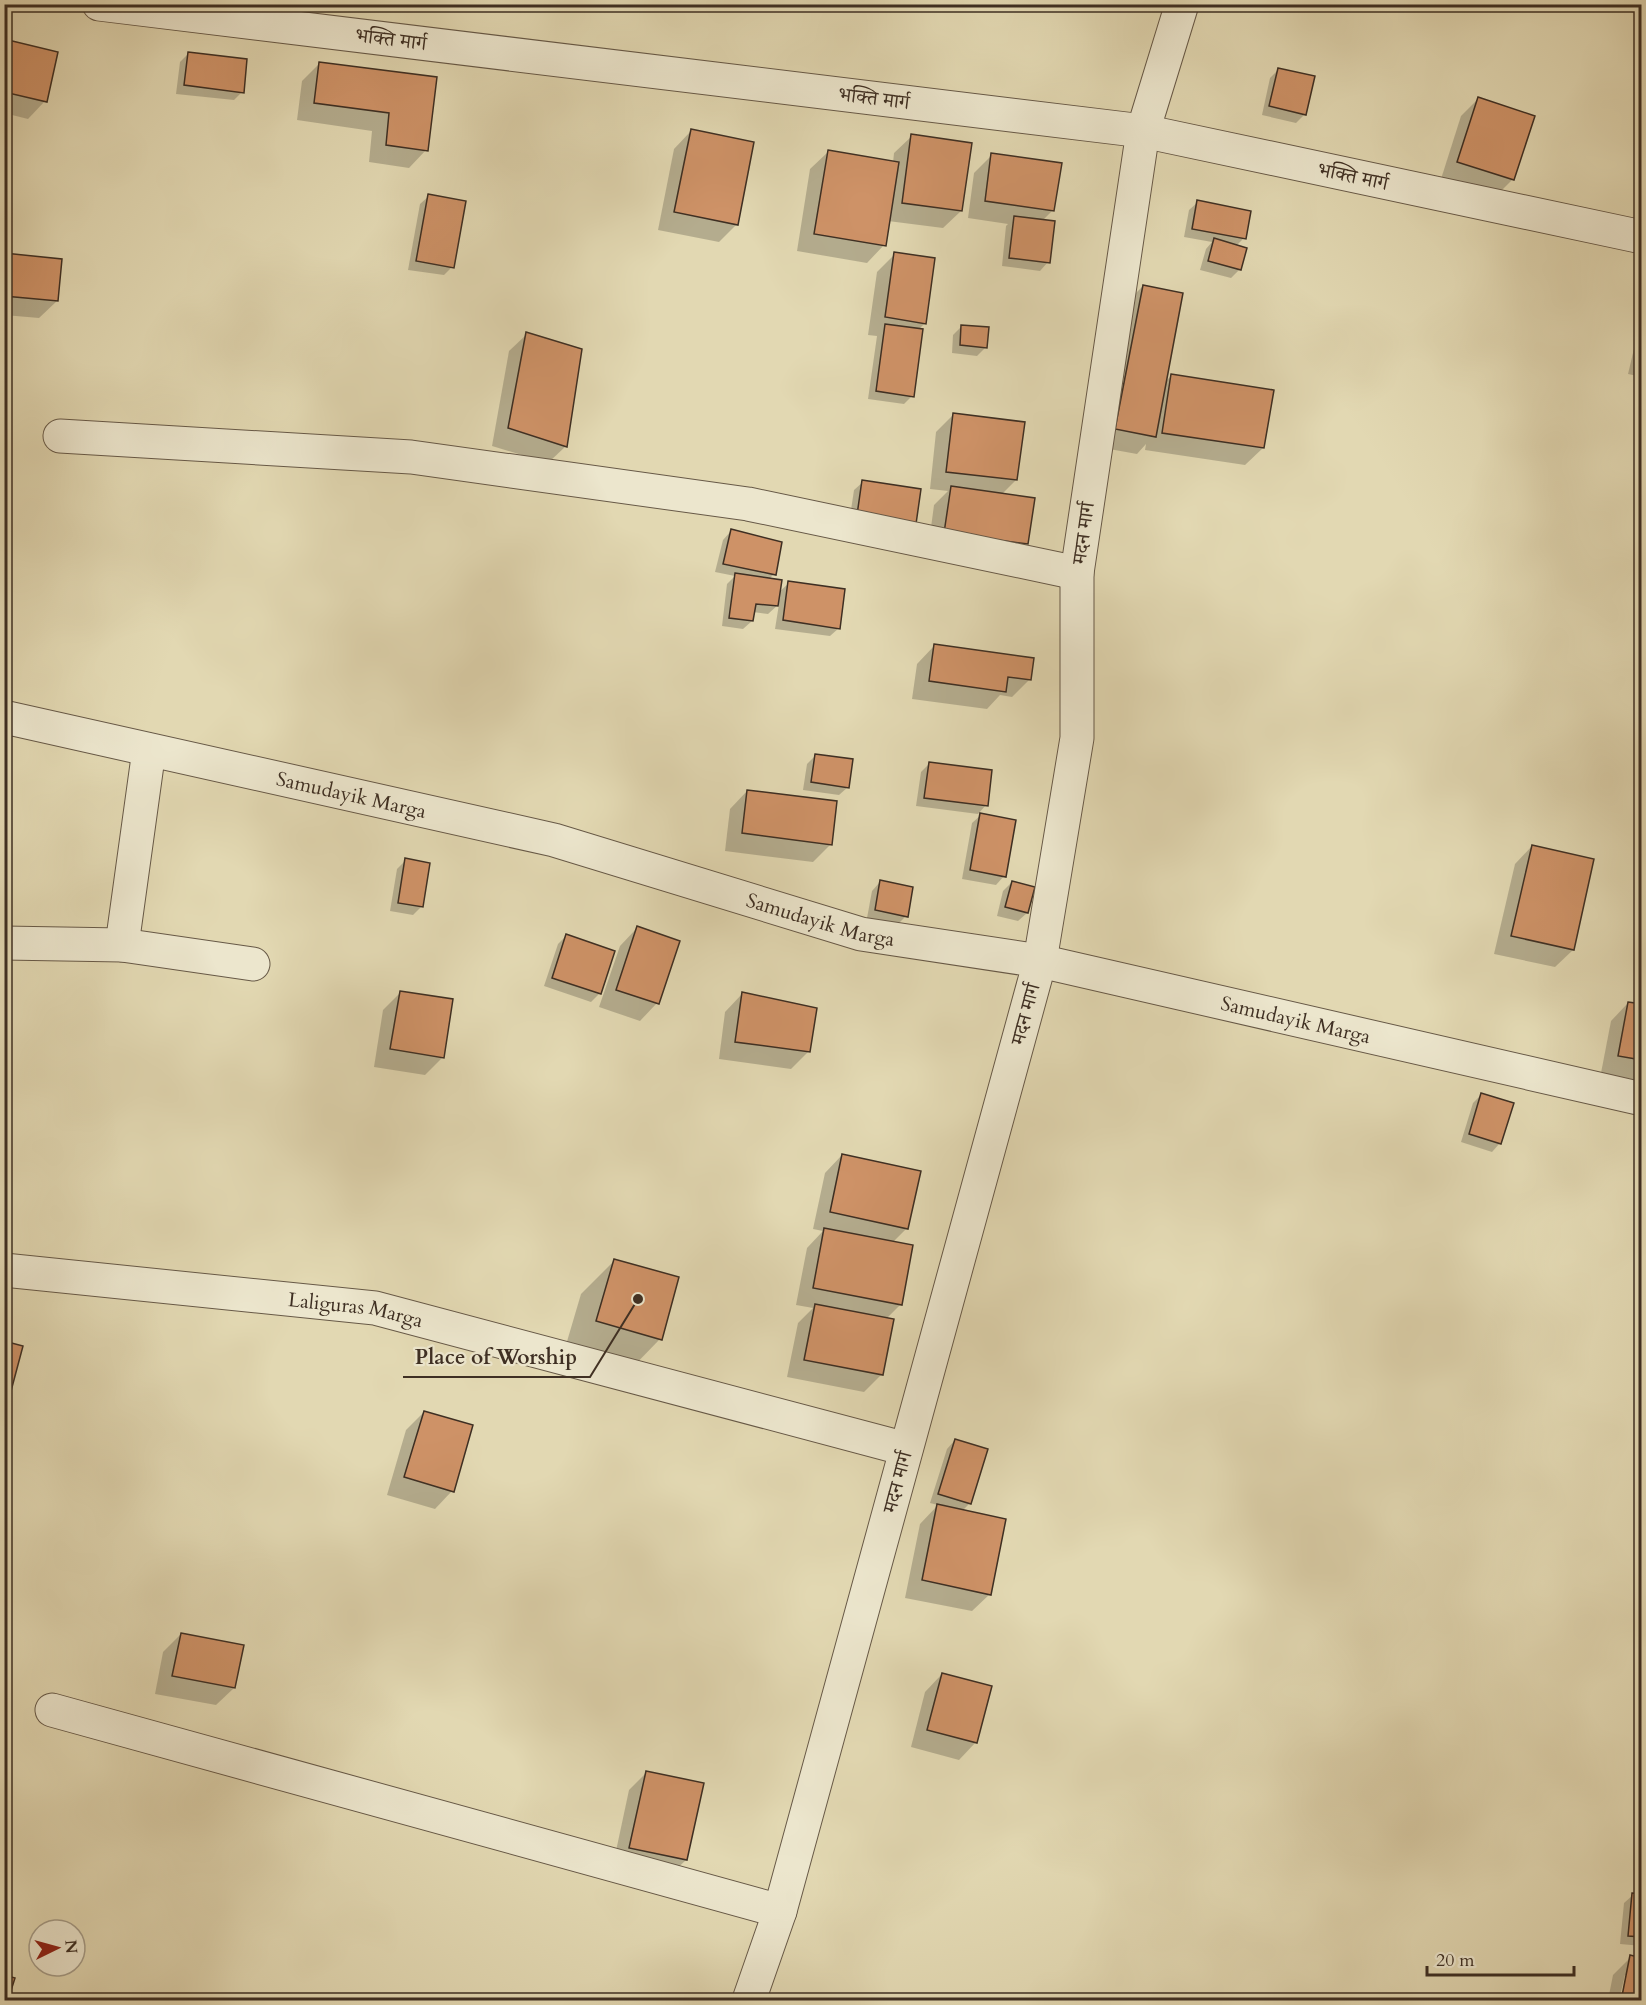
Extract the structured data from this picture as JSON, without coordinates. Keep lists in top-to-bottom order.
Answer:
{
  "streets": {
    "street": [
      "भक्ति मार्ग",
      "मदन मार्ग",
      "Samudayik Marga",
      "Laliguras Marga"
    ]
  },
  "crossings": [
    ["भक्ति मार्ग", "मदन मार्ग"],
    ["मदन मार्ग", "Samudayik Marga"],
    ["मदन मार्ग", "Laliguras Marga"]
  ],
  "places": ["Place of Worship"],
  "scale_bar": "20 m",
  "north": "right"
}
